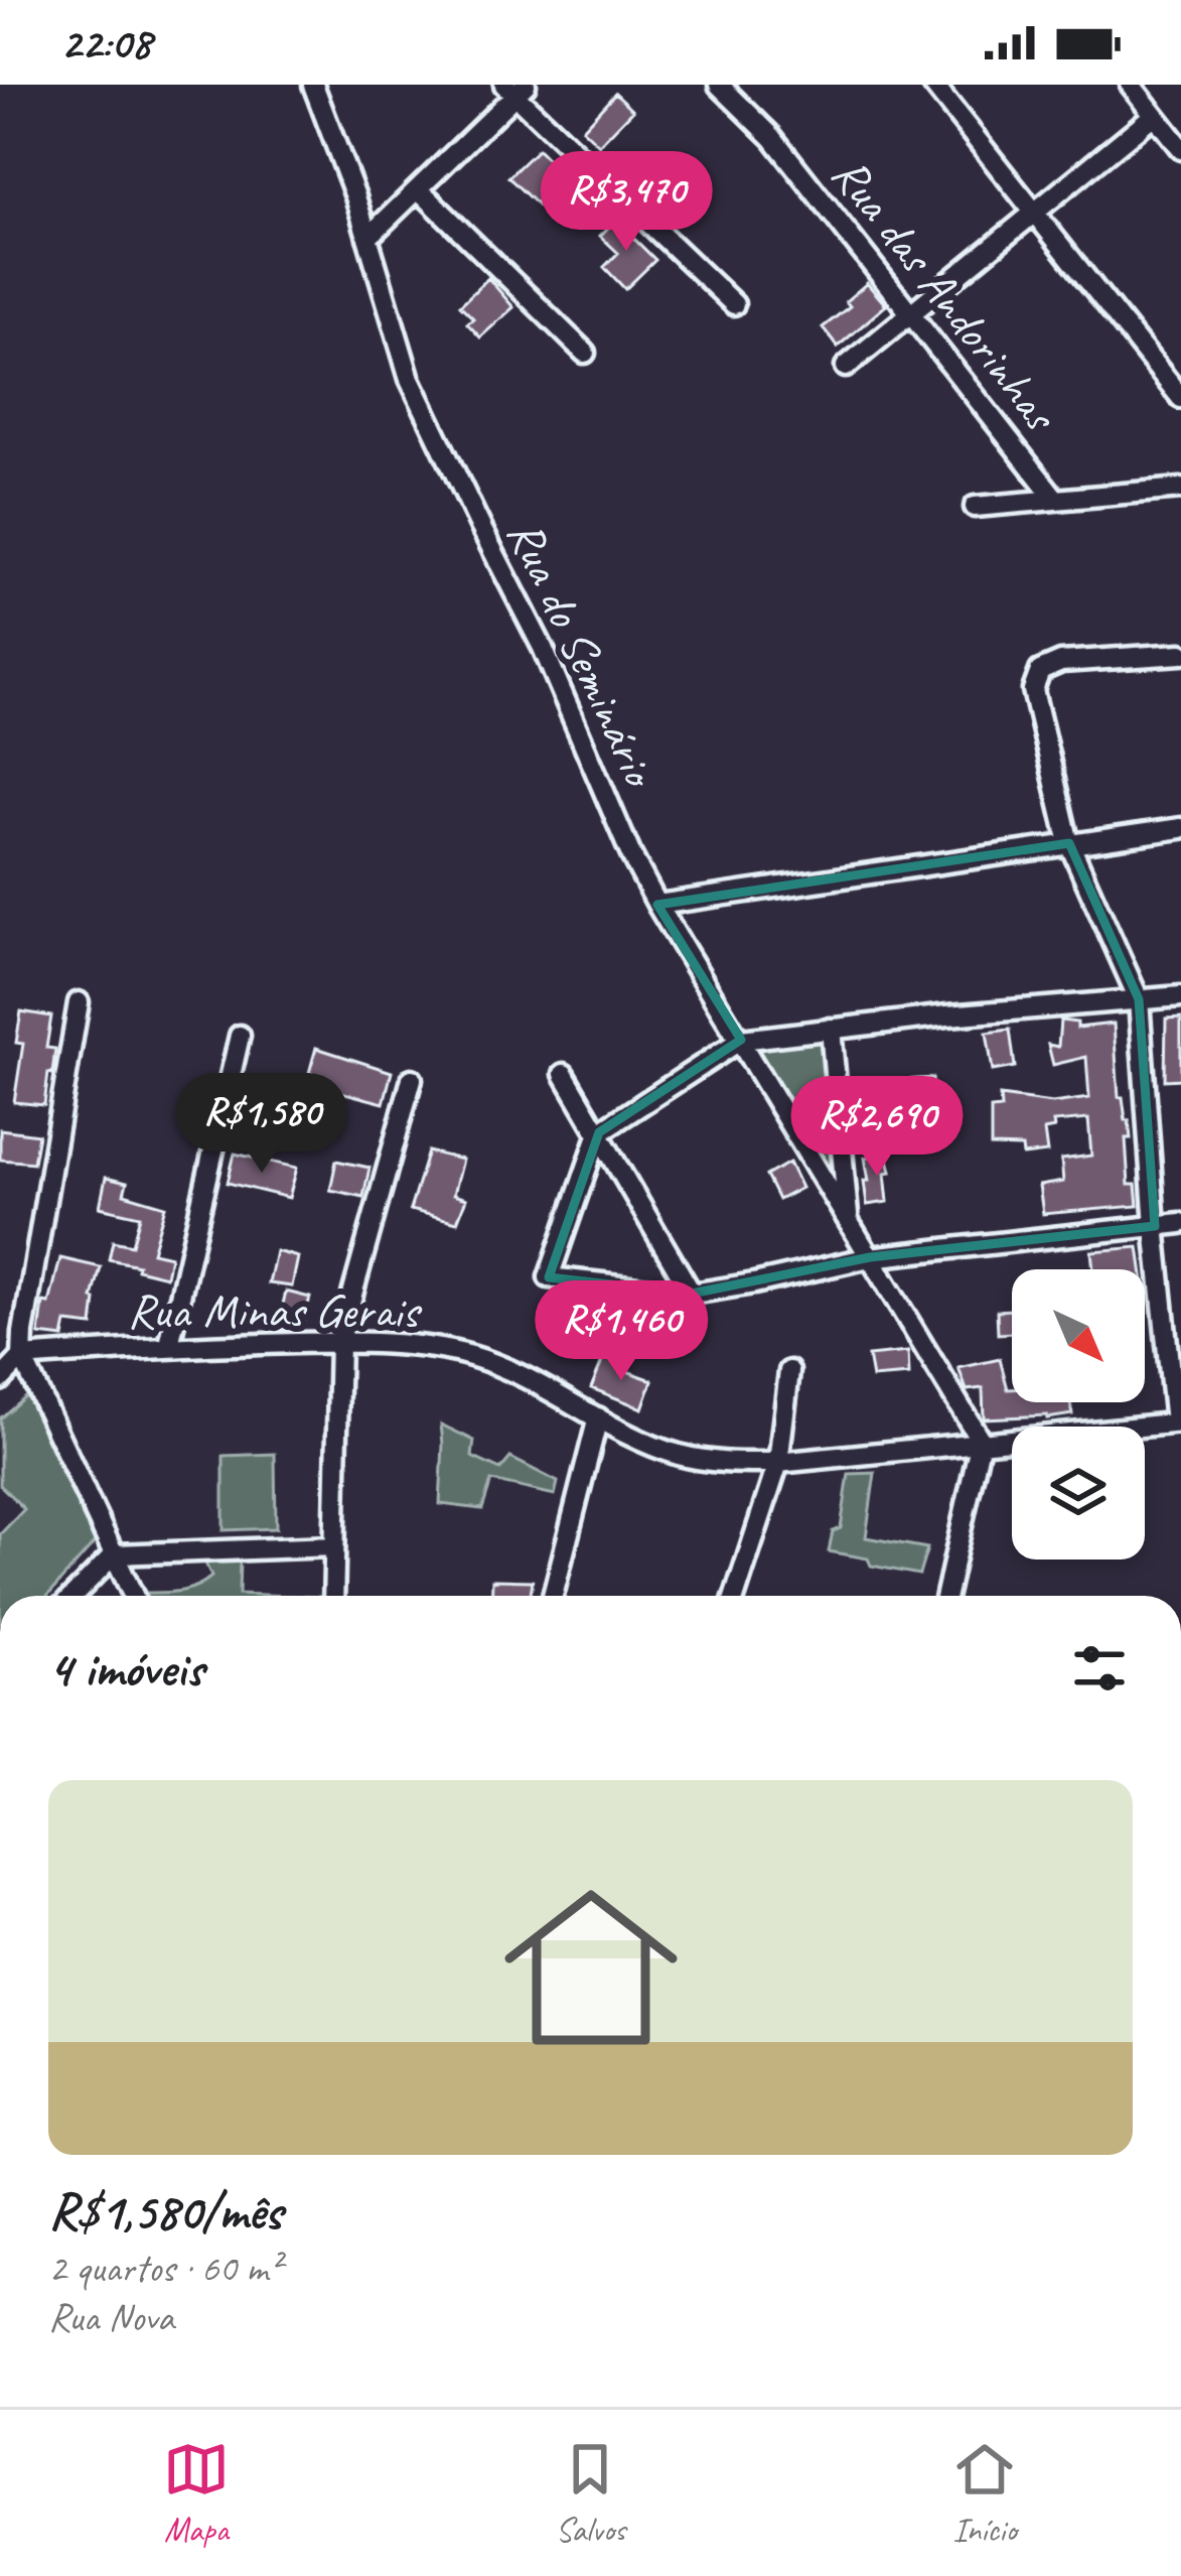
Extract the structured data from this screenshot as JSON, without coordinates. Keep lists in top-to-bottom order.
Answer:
{
  "streets": {
    "street": ["Rua das Andorinhas", "Rua do Seminário", "Rua Minas Gerais"]
  },
  "crossings": [
    ["Rua do Seminário", "Rua Minas Gerais"]
  ],
  "north": "bottom right",
  "page": {
    "status": "22:08",
    "price": [
      "R$3,470",
      "R$1,580",
      "R$2,690",
      "R$1,460"
    ],
    "heading": "4 imóveis",
    "list": [
      {
        "name": "R$1,580/mês",
        "note": "2 quartos · 60 m² · Rua Nova"
      }
    ],
    "tabs": ["Mapa", "Salvos", "Início"]
  }
}
